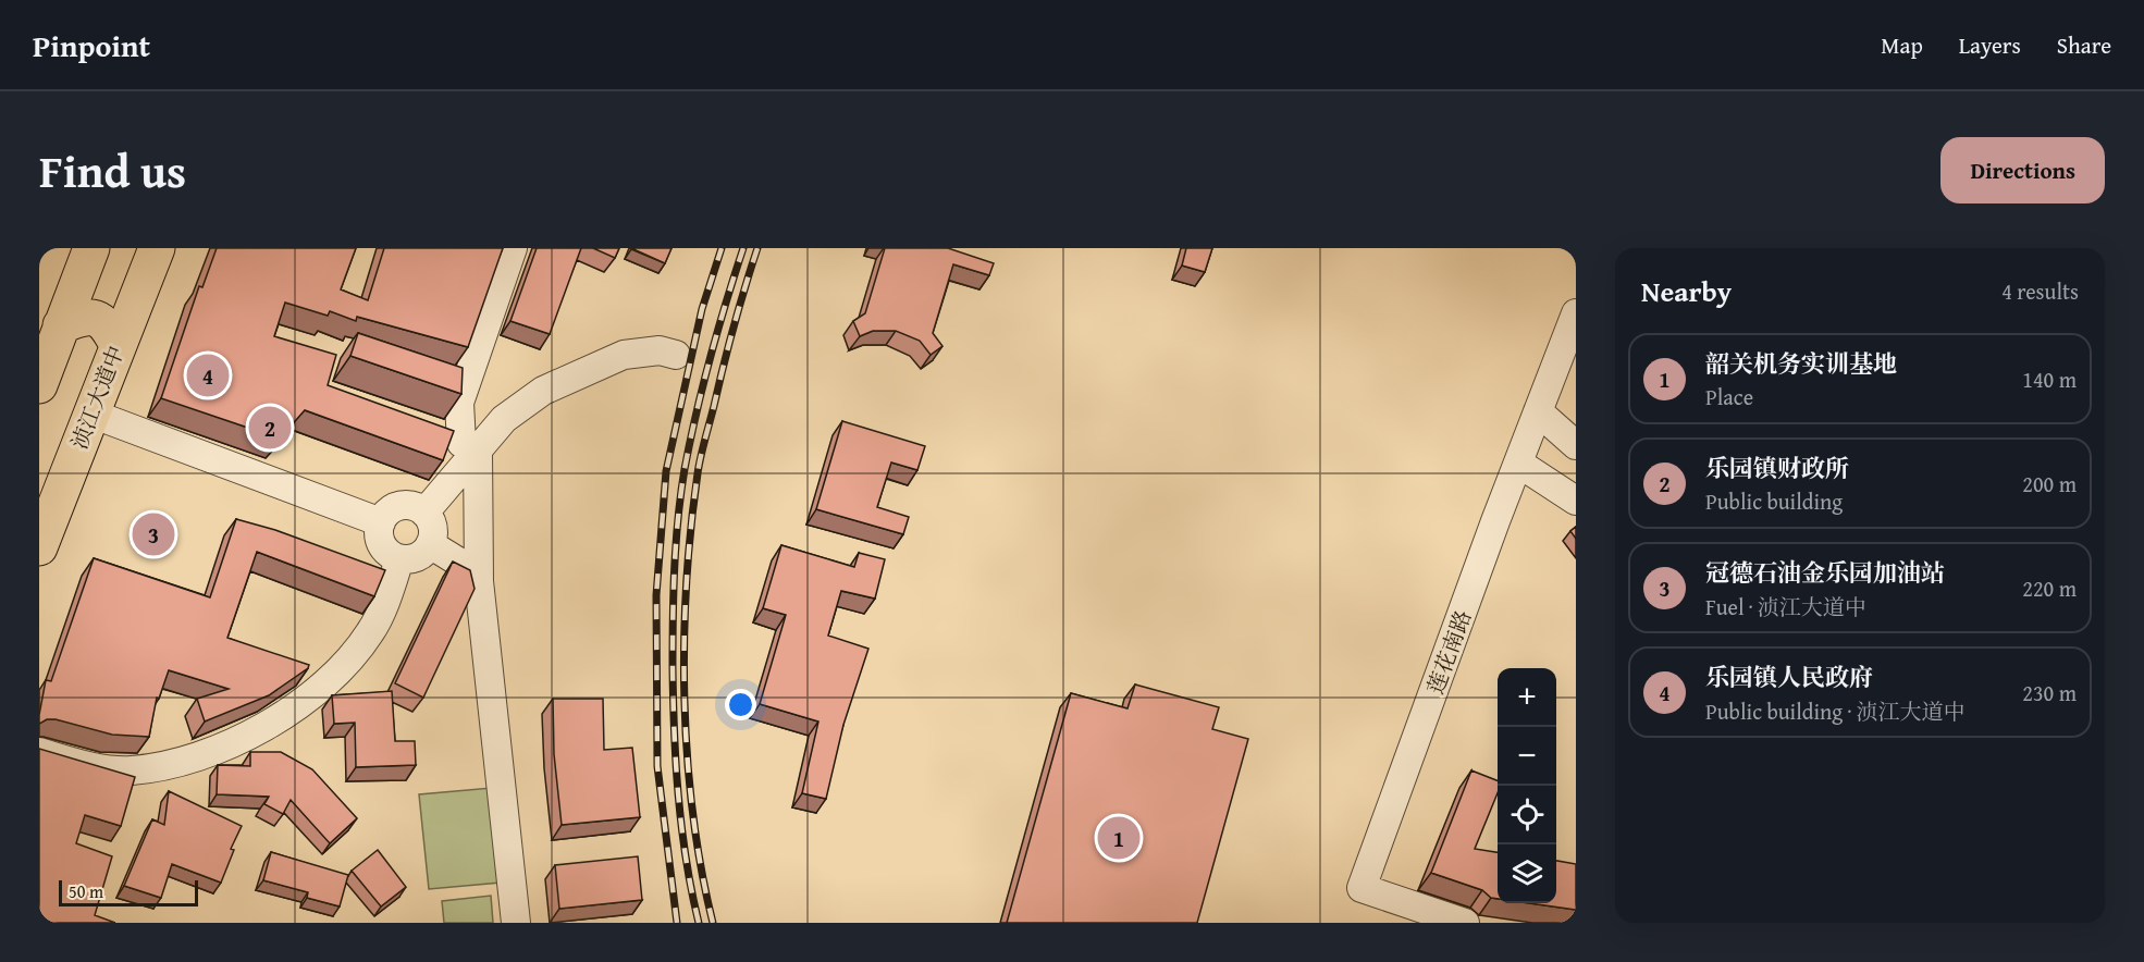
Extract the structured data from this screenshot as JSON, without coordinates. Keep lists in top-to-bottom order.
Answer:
{
  "streets": {
    "main road": ["浈江大道中"],
    "street": ["莲花南路"]
  },
  "scale_bar": "50 m",
  "page": {
    "header": "Pinpoint",
    "nav": ["Map", "Layers", "Share"],
    "title": "Find us",
    "buttons": "Directions",
    "heading": ["Nearby", "4 results"],
    "list": [
      {
        "mark": "1",
        "name": "韶关机务实训基地",
        "note": "Place",
        "value": "140 m"
      },
      {
        "mark": "2",
        "name": "乐园镇财政所",
        "note": "Public building",
        "value": "200 m"
      },
      {
        "mark": "3",
        "name": "冠德石油金乐园加油站",
        "note": "Fuel · 浈江大道中",
        "value": "220 m"
      },
      {
        "mark": "4",
        "name": "乐园镇人民政府",
        "note": "Public building · 浈江大道中",
        "value": "230 m"
      }
    ],
    "pins": [
      "4",
      "2",
      "3",
      "1"
    ],
    "map_buttons": ["+", "−"],
    "scale": "50 m"
  }
}
